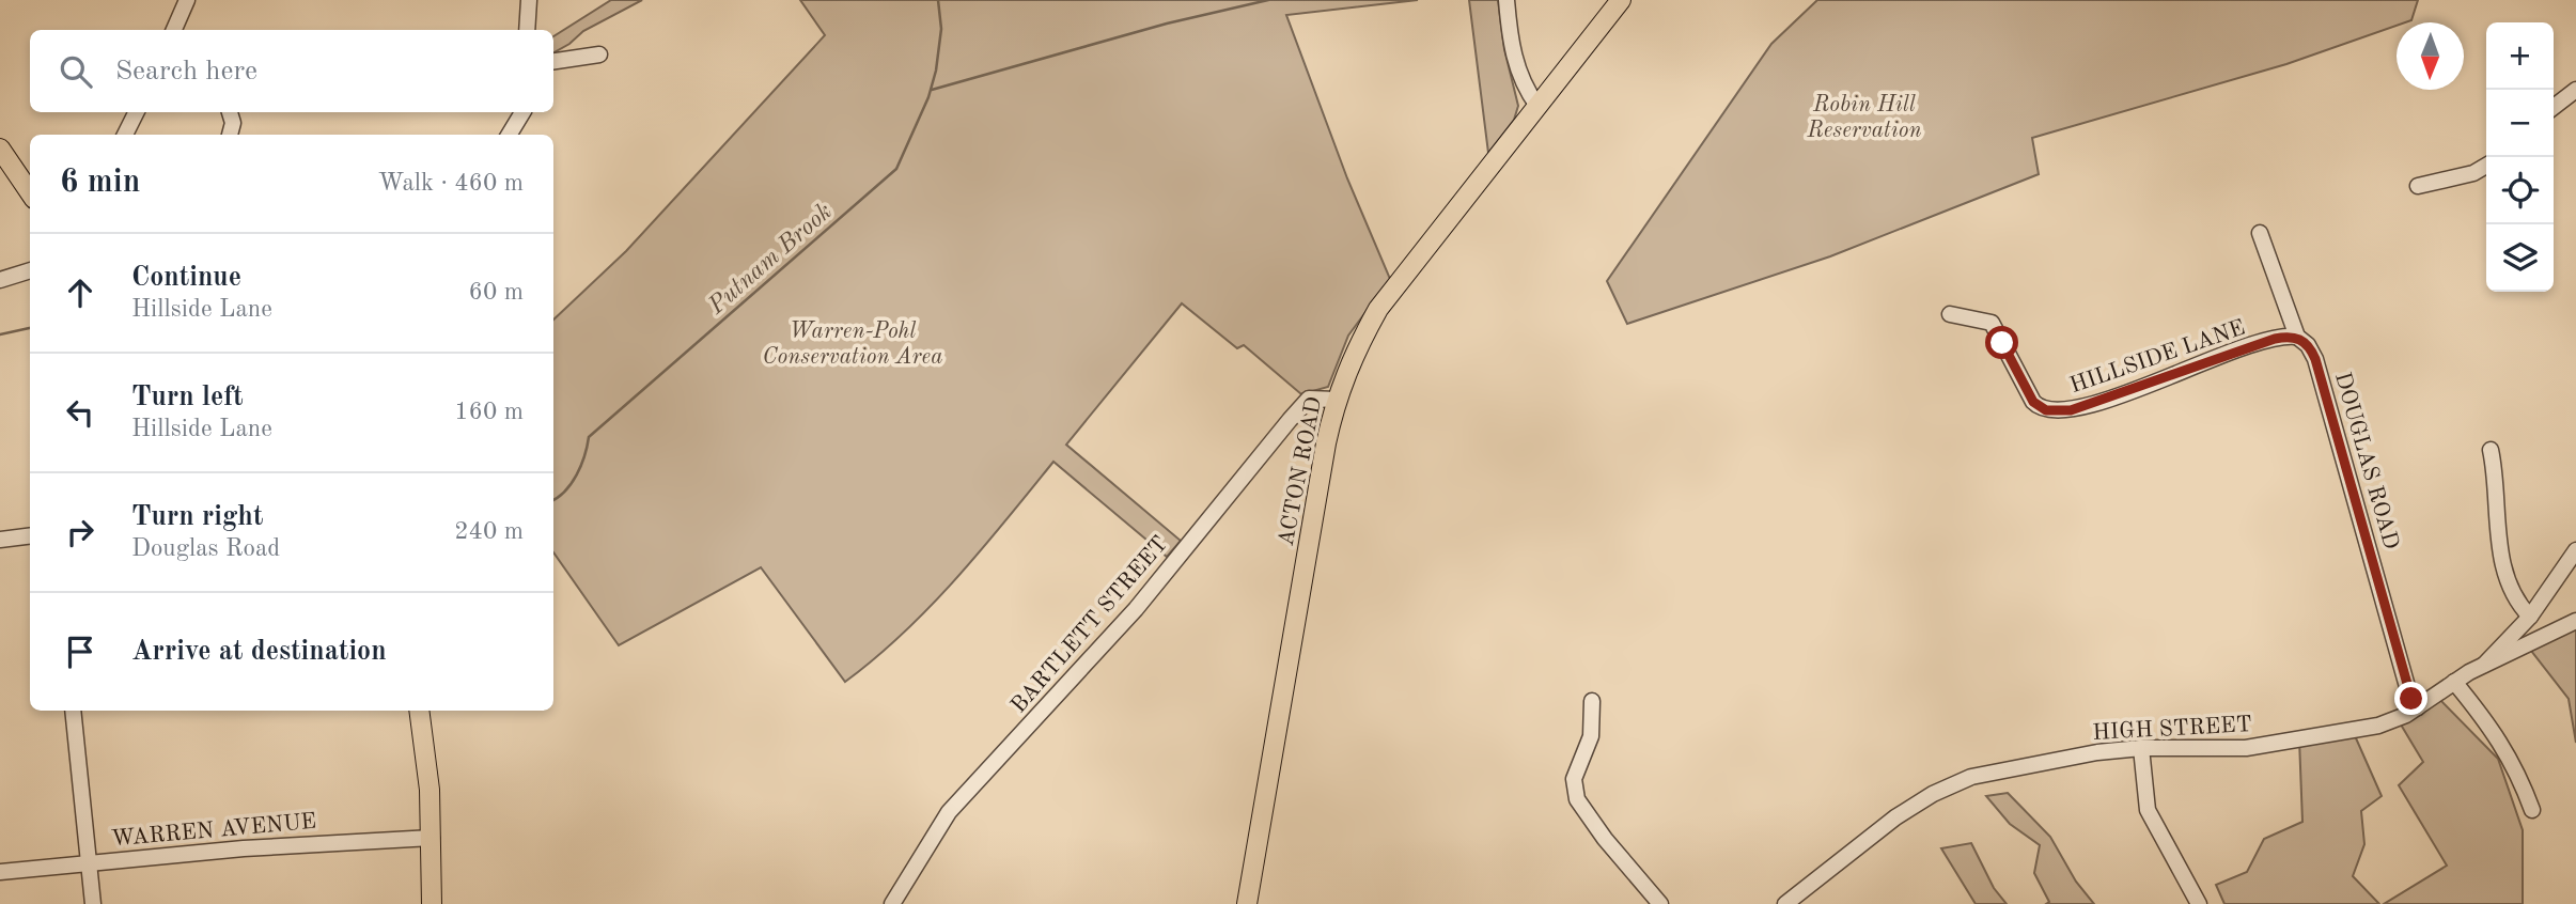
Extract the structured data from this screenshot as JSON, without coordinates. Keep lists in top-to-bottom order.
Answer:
{
  "streets": {
    "main road": ["ACTON ROAD"],
    "street": [
      "HILLSIDE LANE",
      "DOUGLAS ROAD",
      "BARTLETT STREET",
      "HIGH STREET",
      "WARREN AVENUE"
    ]
  },
  "crossings": [
    ["HILLSIDE LANE", "DOUGLAS ROAD"],
    ["DOUGLAS ROAD", "HIGH STREET"],
    ["ACTON ROAD", "BARTLETT STREET"]
  ],
  "water": ["Putnam Brook"],
  "parks": ["Robin Hill Reservation", "Warren-Pohl Conservation Area"],
  "north": "bottom",
  "page": {
    "map_buttons": ["+", "−"],
    "search": "Search here",
    "heading": ["6 min", "Walk · 460 m"],
    "list": [
      ["Continue", "Hillside Lane", "60 m"],
      ["Turn left", "Hillside Lane", "160 m"],
      ["Turn right", "Douglas Road", "240 m"],
      "Arrive at destination"
    ]
  }
}
